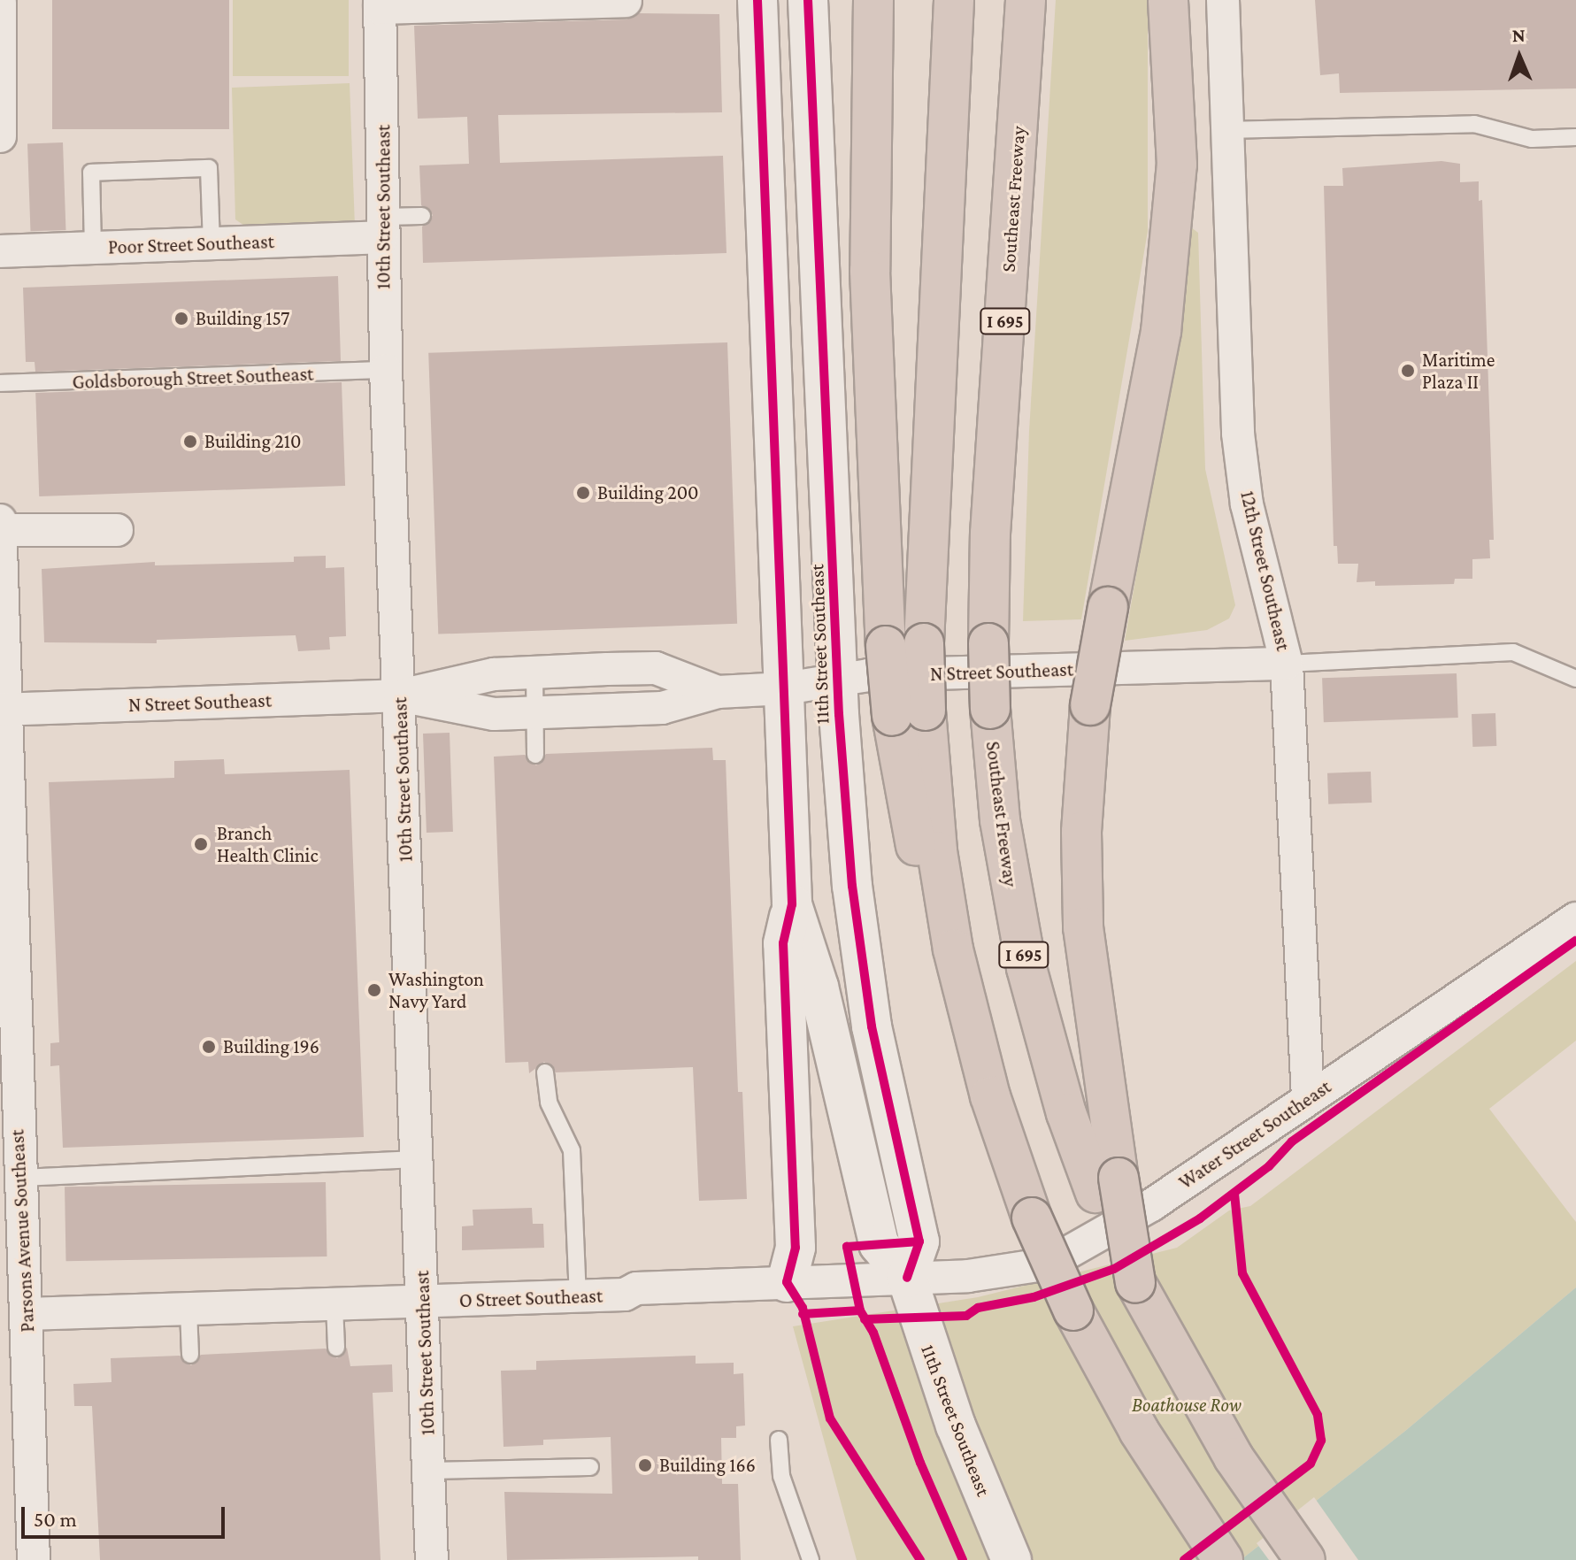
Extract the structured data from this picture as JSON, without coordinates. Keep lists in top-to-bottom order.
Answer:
{
  "streets": {
    "highway": ["Southeast Freeway", "I 695"],
    "main road": ["11th Street Southeast"],
    "street": [
      "10th Street Southeast",
      "Poor Street Southeast",
      "12th Street Southeast",
      "N Street Southeast",
      "Water Street Southeast",
      "Parsons Avenue Southeast",
      "O Street Southeast"
    ],
    "lane": ["Goldsborough Street Southeast"]
  },
  "crossings": [
    ["10th Street Southeast", "Poor Street Southeast"],
    ["10th Street Southeast", "Goldsborough Street Southeast"],
    ["10th Street Southeast", "N Street Southeast"],
    ["10th Street Southeast", "O Street Southeast"],
    ["12th Street Southeast", "N Street Southeast"],
    ["12th Street Southeast", "Water Street Southeast"],
    ["11th Street Southeast", "N Street Southeast"],
    ["11th Street Southeast", "Water Street Southeast"],
    ["11th Street Southeast", "O Street Southeast"],
    ["N Street Southeast", "Parsons Avenue Southeast"],
    ["Water Street Southeast", "O Street Southeast"],
    ["Parsons Avenue Southeast", "O Street Southeast"]
  ],
  "parks": ["Boathouse Row"],
  "places": [
    "Building 157",
    "Maritime Plaza II",
    "Building 210",
    "Building 200",
    "Branch Health Clinic",
    "Washington Navy Yard",
    "Building 196",
    "Building 166"
  ],
  "scale_bar": "50 m",
  "north": "top"
}
